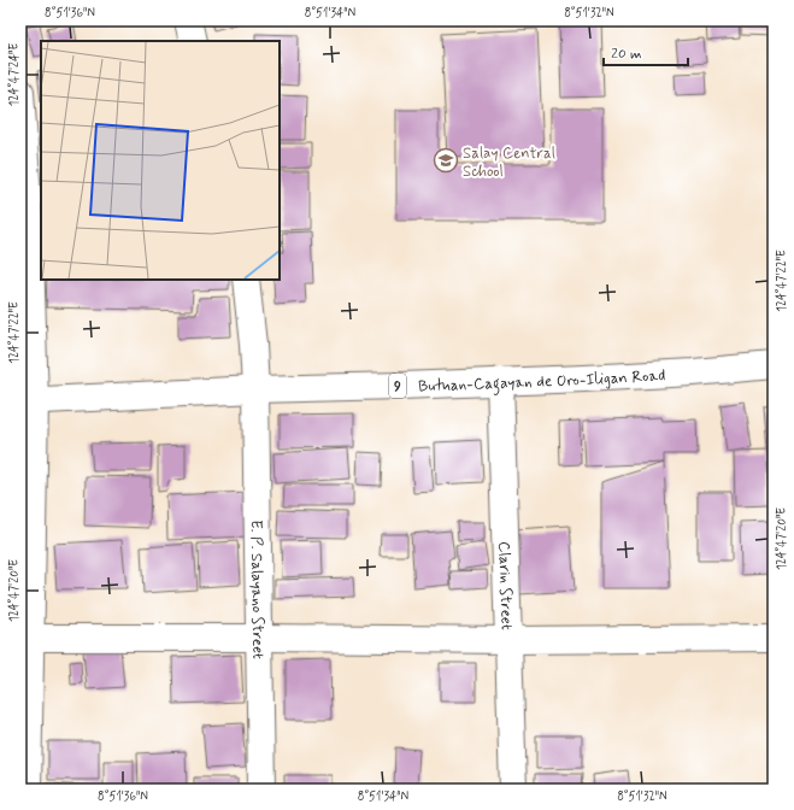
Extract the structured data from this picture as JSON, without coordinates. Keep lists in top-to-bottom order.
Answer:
{
  "streets": {
    "main road": [
      "Butuan-Cagayan de Oro-Iligan Road",
      "9",
      "Clarin Street",
      "E. P. Salayano Street"
    ]
  },
  "crossings": [
    ["Butuan-Cagayan de Oro-Iligan Road", "Clarin Street"],
    ["Butuan-Cagayan de Oro-Iligan Road", "E. P. Salayano Street"]
  ],
  "places": {
    "school or university": ["Salay Central School"]
  },
  "scale_bar": "20 m",
  "coordinates": [
    "8°51'36\"N",
    "8°51'34\"N",
    "8°51'32\"N",
    "124°47'24\"E",
    "124°47'22\"E",
    "124°47'20\"E"
  ]
}
